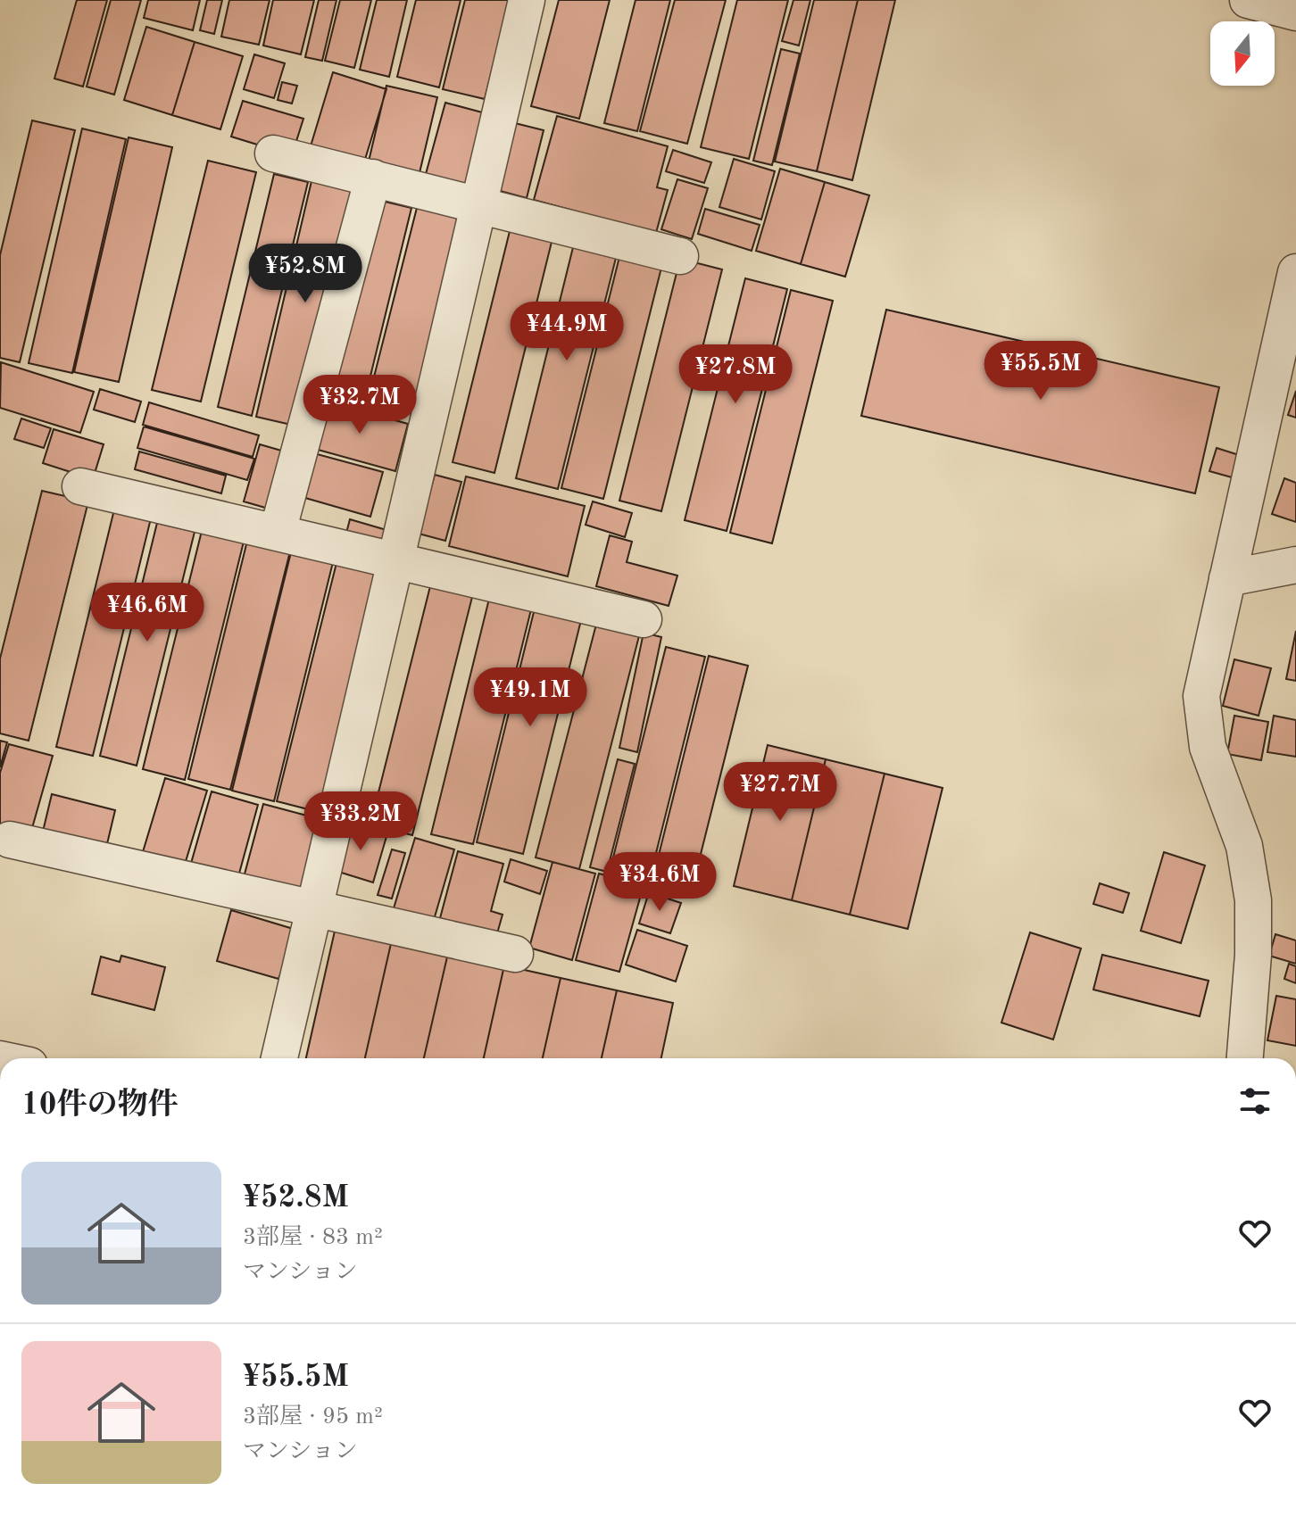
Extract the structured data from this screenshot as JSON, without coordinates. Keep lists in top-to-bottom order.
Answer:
{
  "north": "bottom",
  "page": {
    "price": [
      "¥52.8M",
      "¥44.9M",
      "¥55.5M",
      "¥27.8M",
      "¥32.7M",
      "¥46.6M",
      "¥49.1M",
      "¥27.7M",
      "¥33.2M",
      "¥34.6M"
    ],
    "heading": "10件の物件",
    "list": [
      {
        "name": "¥52.8M",
        "note": "3部屋 · 83 m² · マンション"
      },
      {
        "name": "¥55.5M",
        "note": "3部屋 · 95 m² · マンション"
      }
    ]
  }
}
